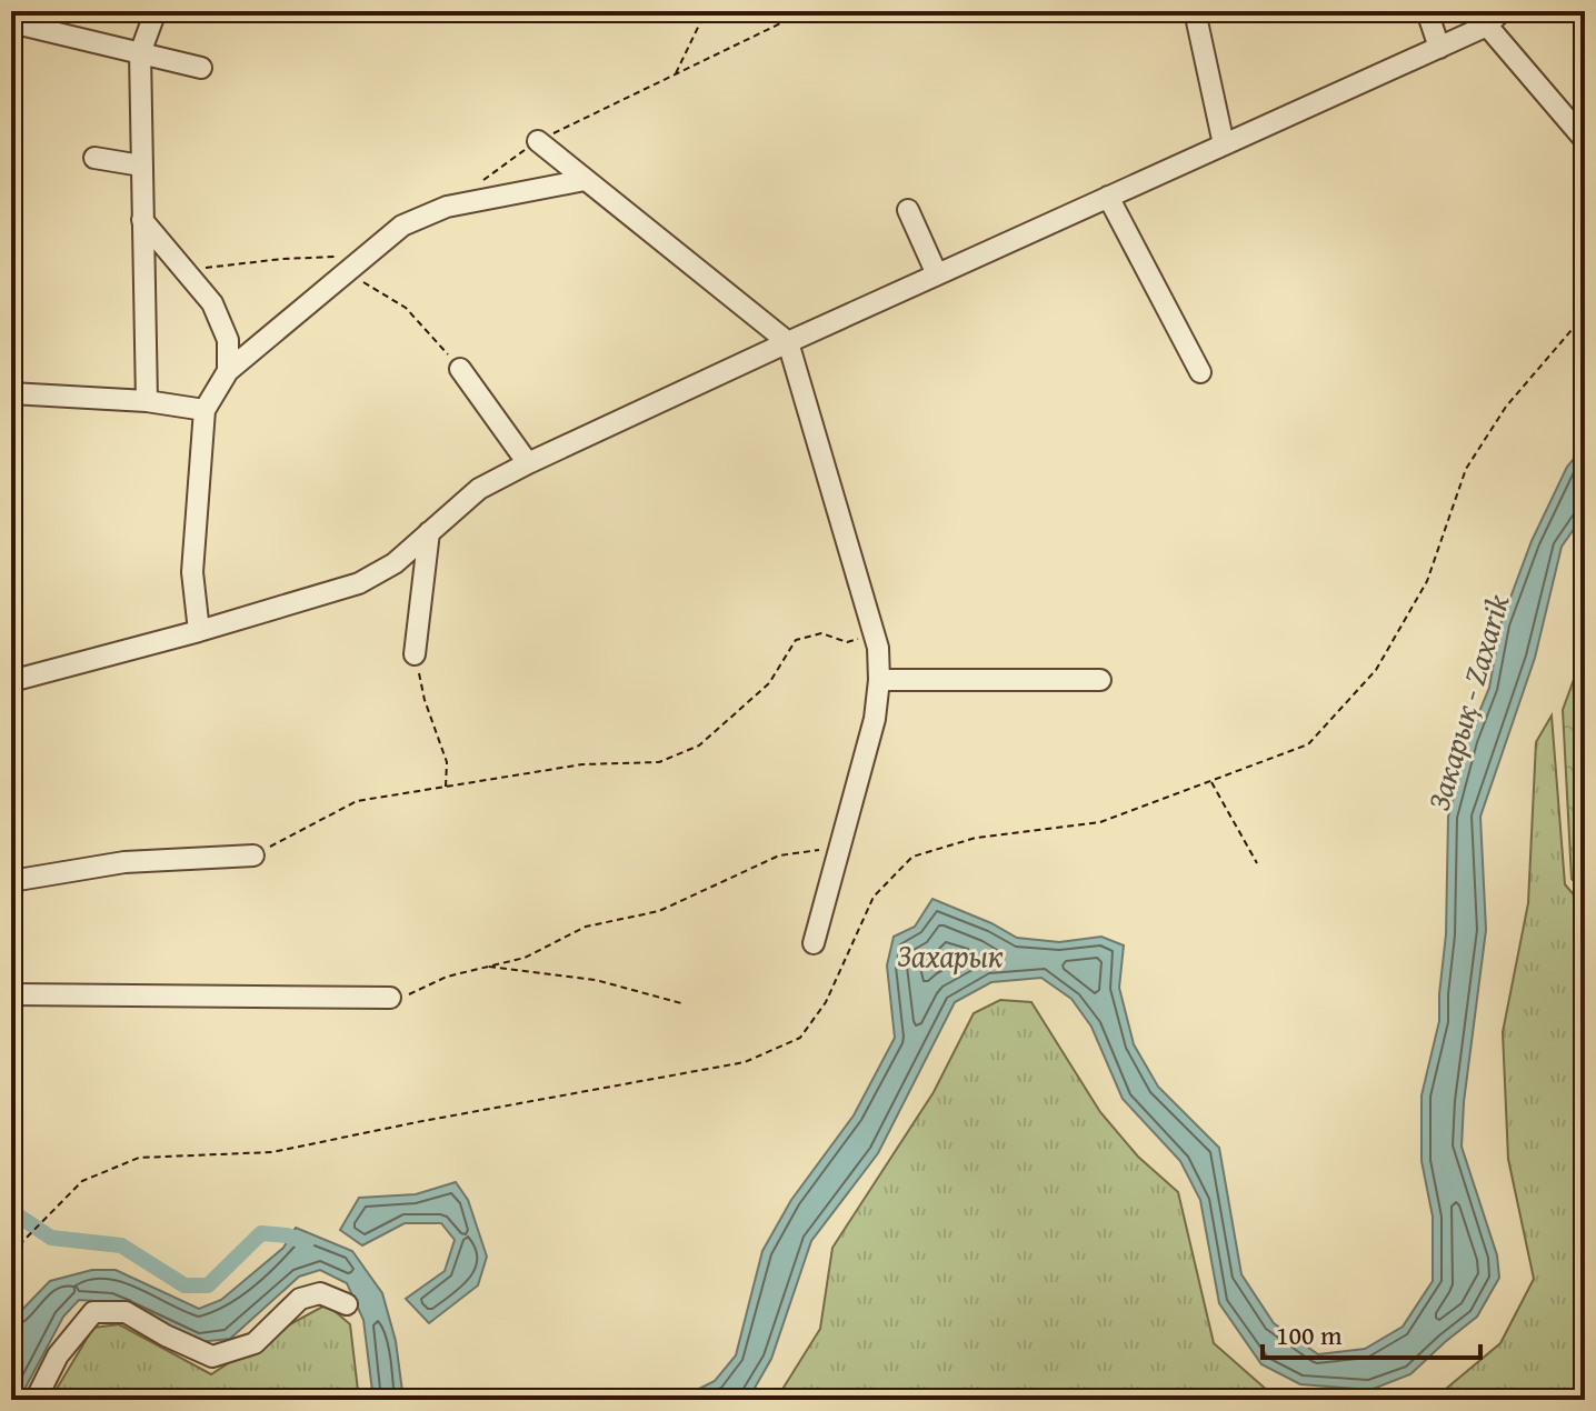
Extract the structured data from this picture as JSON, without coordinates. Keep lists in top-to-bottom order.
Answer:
{
  "water": ["Закарық - Zaxarik", "Захарык"],
  "scale_bar": "100 m"
}
